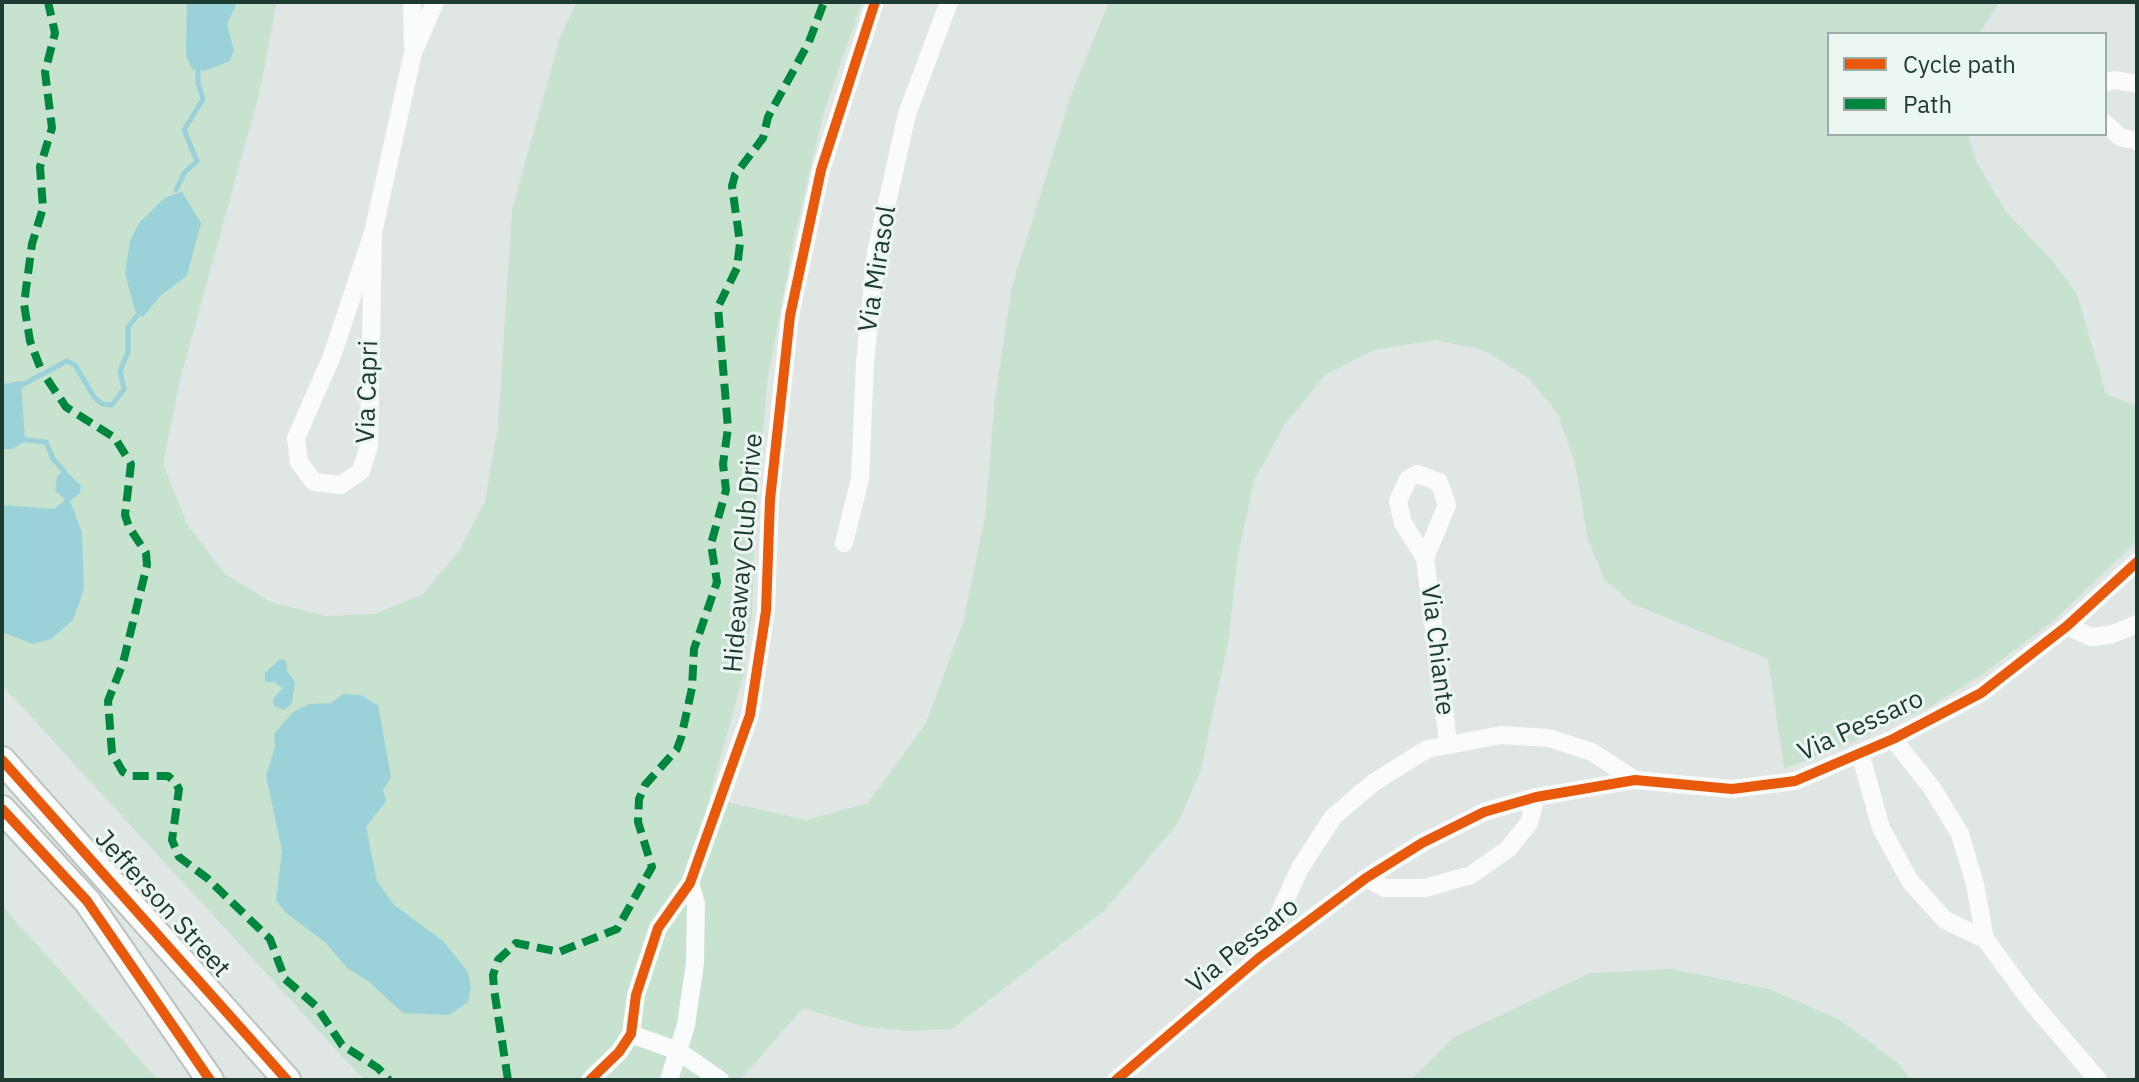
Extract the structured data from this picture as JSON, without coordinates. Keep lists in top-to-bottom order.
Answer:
{
  "streets": {
    "main road": ["Jefferson Street"],
    "street": [
      "Via Mirasol",
      "Via Capri",
      "Hideaway Club Drive",
      "Via Chiante",
      "Via Pessaro"
    ]
  },
  "crossings": [
    ["Via Chiante", "Via Pessaro"]
  ],
  "legend": ["Cycle path", "Path"]
}
